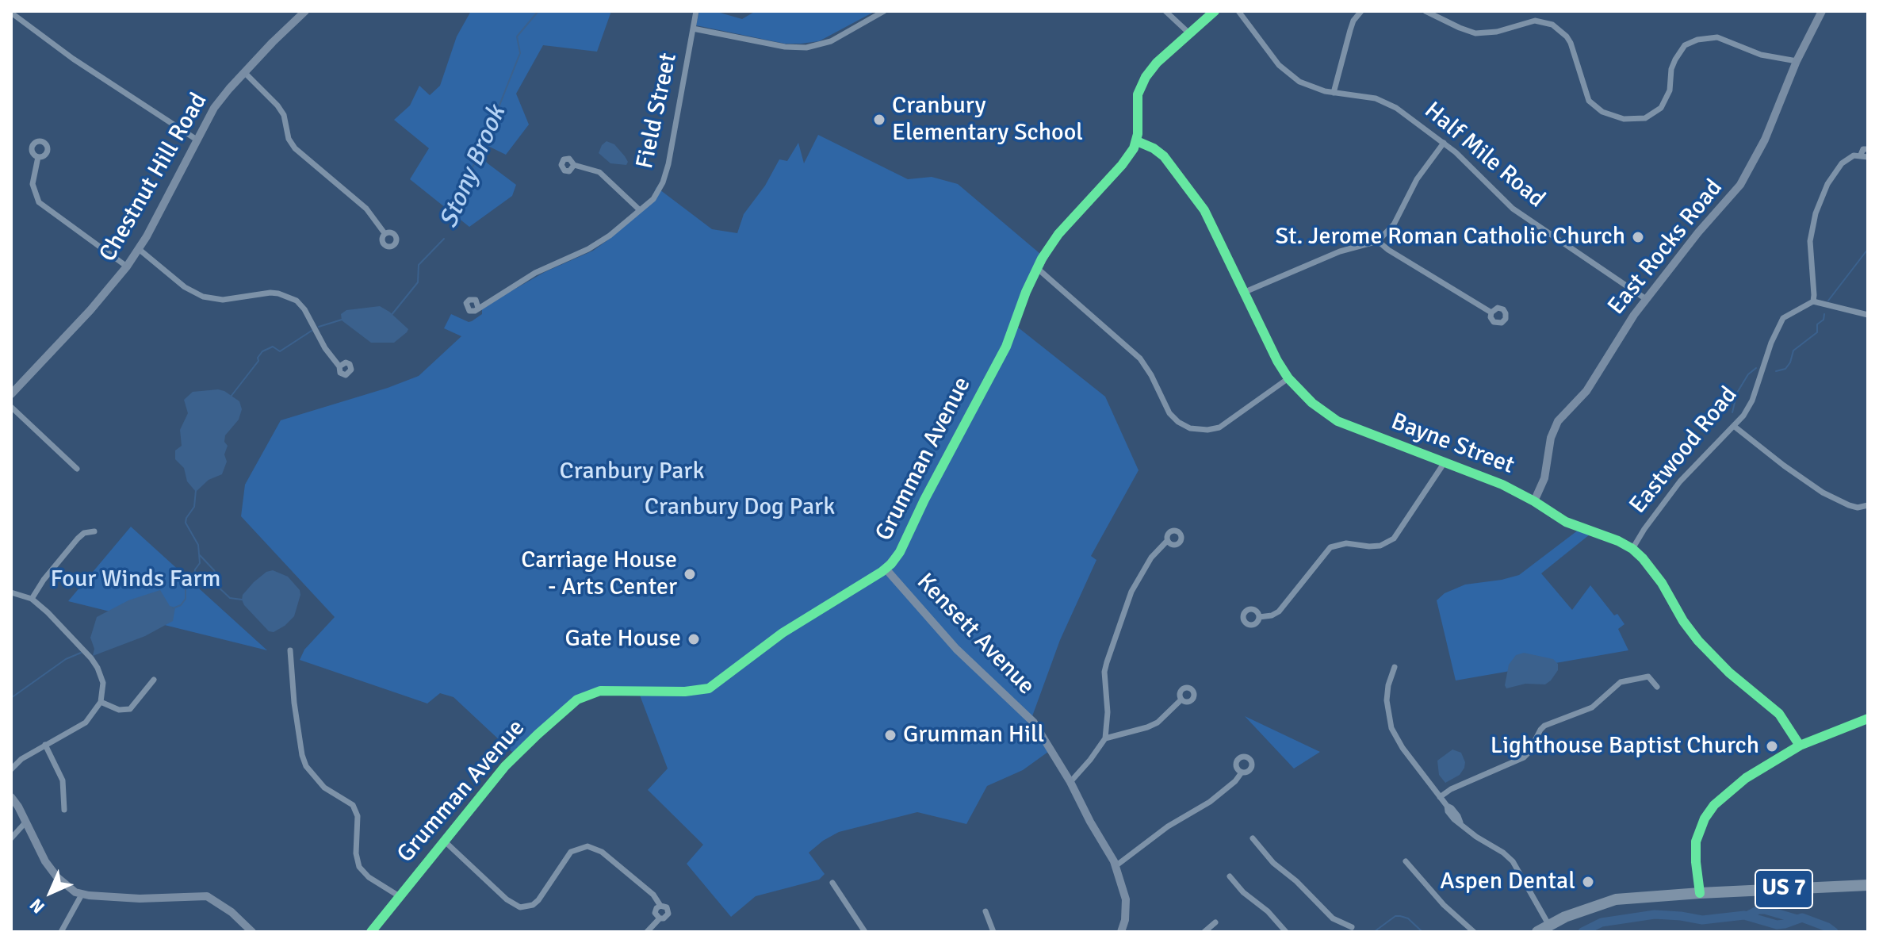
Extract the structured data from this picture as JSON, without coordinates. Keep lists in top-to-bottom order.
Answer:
{
  "streets": {
    "highway": ["US 7"],
    "street": [
      "Field Street",
      "Half Mile Road",
      "Chestnut Hill Road",
      "East Rocks Road",
      "Bayne Street",
      "Eastwood Road",
      "Grumman Avenue",
      "Kensett Avenue"
    ]
  },
  "crossings": [
    ["Half Mile Road", "East Rocks Road"],
    ["East Rocks Road", "Bayne Street"],
    ["Bayne Street", "Eastwood Road"],
    ["Bayne Street", "Grumman Avenue"],
    ["Grumman Avenue", "Kensett Avenue"]
  ],
  "water": ["Stony Brook"],
  "parks": ["Cranbury Park", "Cranbury Dog Park", "Four Winds Farm"],
  "places": [
    "Cranbury Elementary School",
    "St. Jerome Roman Catholic Church",
    "Carriage House - Arts Center",
    "Gate House",
    "Grumman Hill",
    "Lighthouse Baptist Church",
    "Aspen Dental"
  ],
  "north": "bottom left"
}
